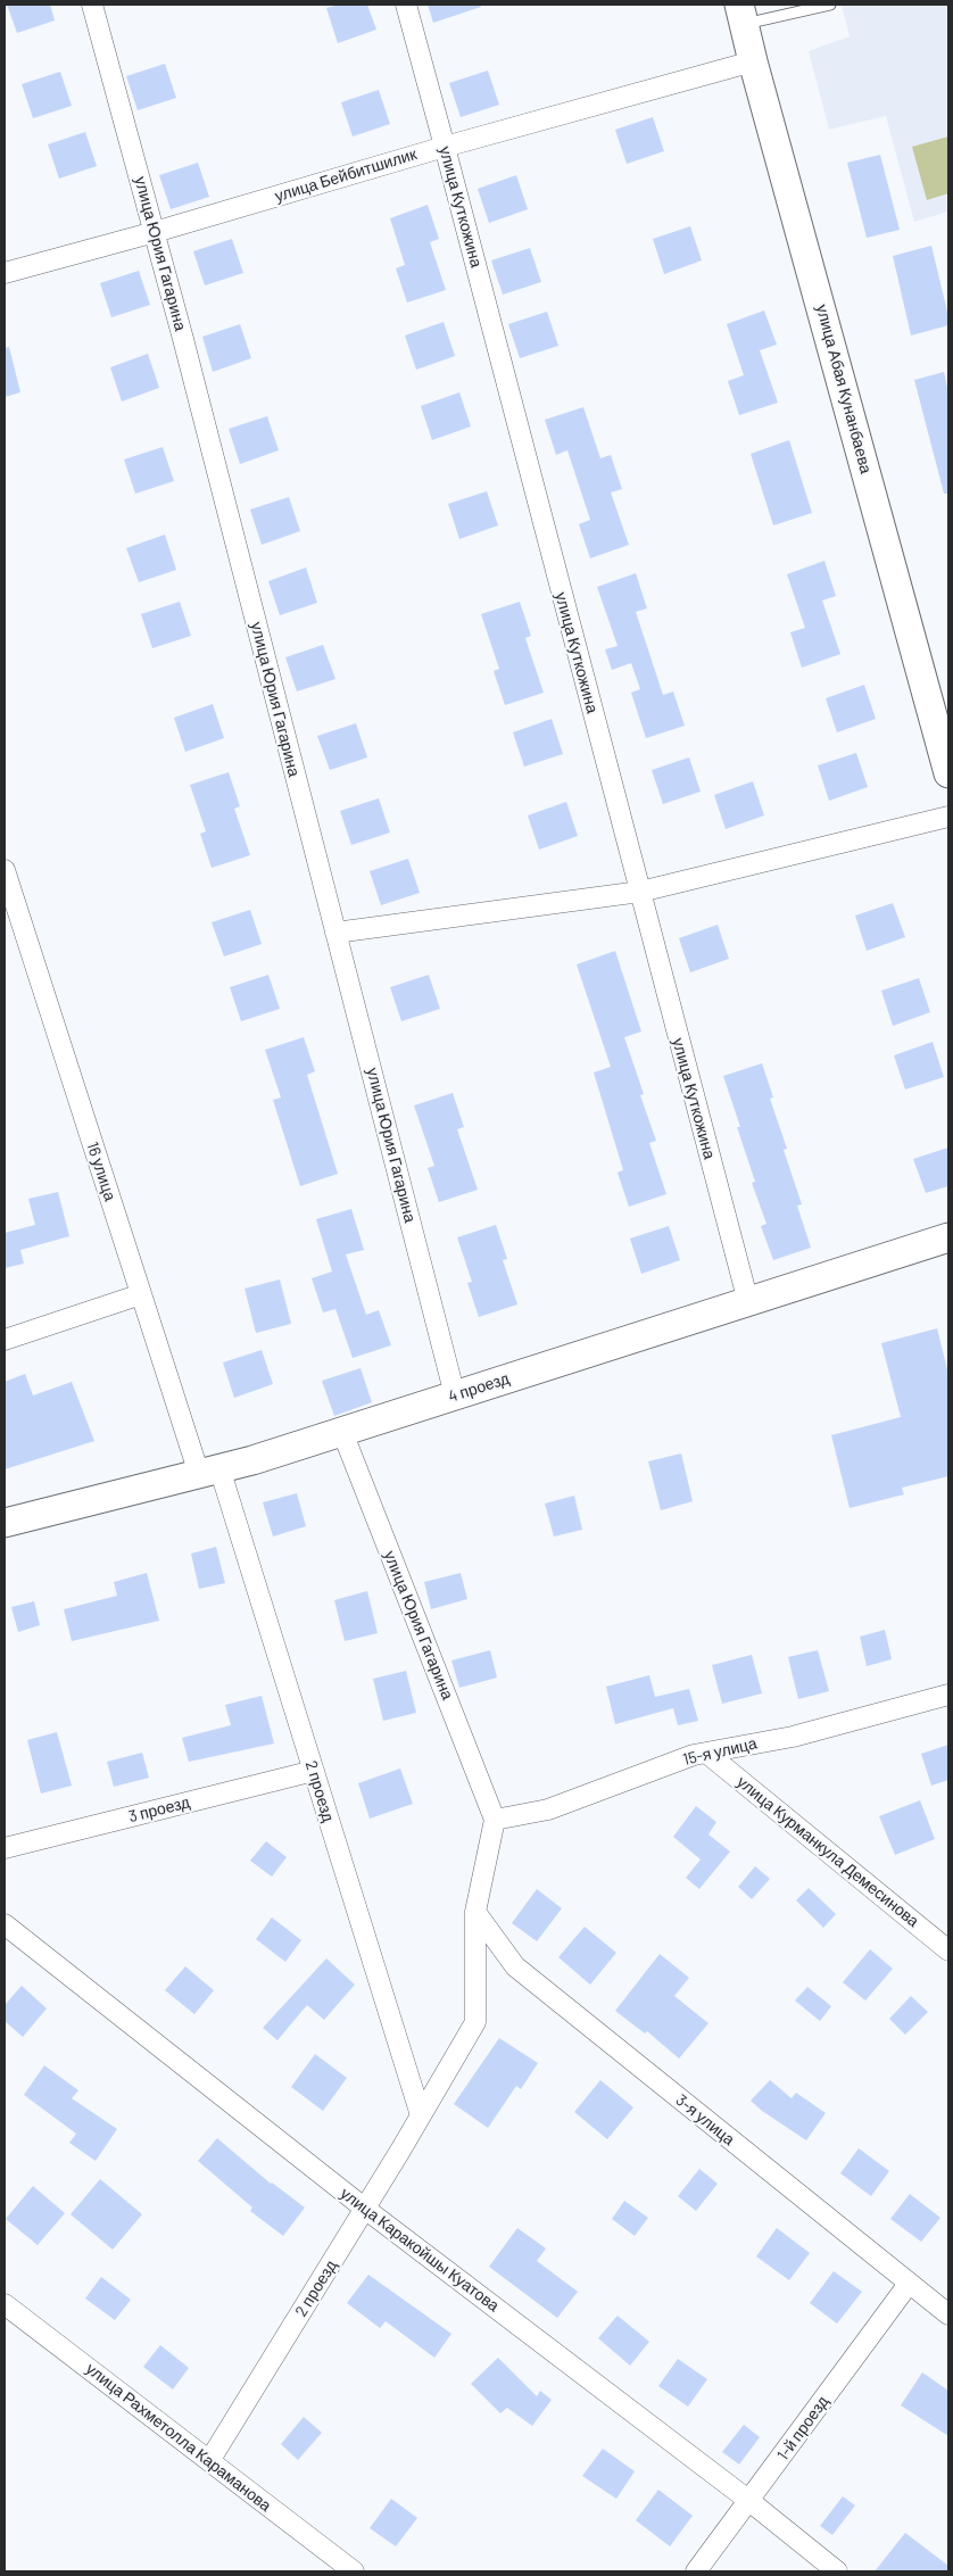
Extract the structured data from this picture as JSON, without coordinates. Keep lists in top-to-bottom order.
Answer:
{
  "streets": {
    "street": [
      "улица Бейбитшилик",
      "улица Куткожина",
      "улица Юрия Гагарина",
      "улица Абая Кунанбаева",
      "16 улица",
      "4 проезд",
      "15-я улица",
      "2 проезд",
      "3 проезд",
      "улица Курманкула Демесинова",
      "3-я улица",
      "улица Каракойшы Куатова",
      "1-й проезд",
      "улица Рахметолла Караманова"
    ]
  },
  "crossings": [
    ["улица Бейбитшилик", "улица Куткожина"],
    ["улица Бейбитшилик", "улица Юрия Гагарина"],
    ["улица Бейбитшилик", "улица Абая Кунанбаева"],
    ["улица Куткожина", "4 проезд"],
    ["улица Юрия Гагарина", "4 проезд"],
    ["улица Юрия Гагарина", "15-я улица"],
    ["улица Юрия Гагарина", "2 проезд"],
    ["16 улица", "4 проезд"],
    ["16 улица", "2 проезд"],
    ["4 проезд", "2 проезд"],
    ["15-я улица", "2 проезд"],
    ["15-я улица", "улица Курманкула Демесинова"],
    ["2 проезд", "3 проезд"],
    ["2 проезд", "3-я улица"],
    ["2 проезд", "улица Каракойшы Куатова"],
    ["2 проезд", "улица Рахметолла Караманова"],
    ["3-я улица", "1-й проезд"],
    ["улица Каракойшы Куатова", "1-й проезд"]
  ]
}
